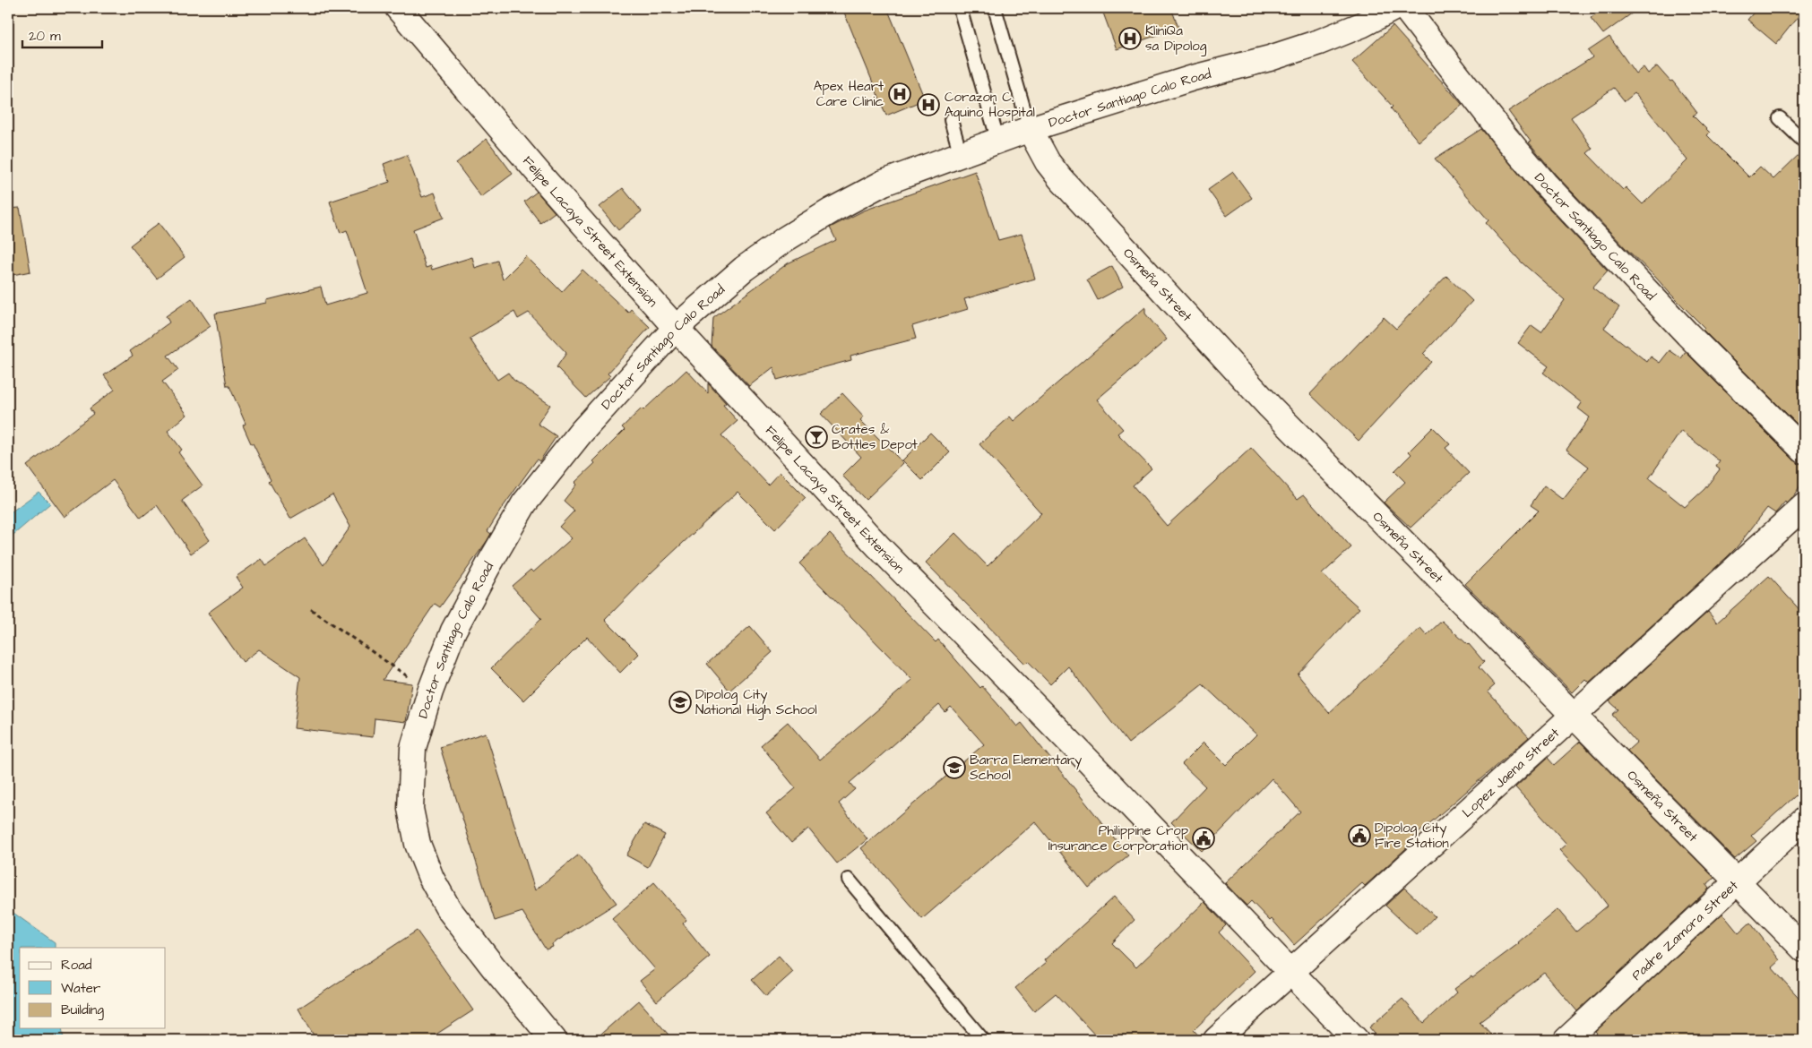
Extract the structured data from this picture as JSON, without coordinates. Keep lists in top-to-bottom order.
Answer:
{
  "streets": {
    "street": [
      "Doctor Santiago Calo Road",
      "Felipe Lacaya Street Extension",
      "Osmeña Street",
      "Lopez Jaena Street",
      "Padre Zamora Street"
    ]
  },
  "crossings": [
    ["Doctor Santiago Calo Road", "Felipe Lacaya Street Extension"],
    ["Doctor Santiago Calo Road", "Osmeña Street"],
    ["Felipe Lacaya Street Extension", "Lopez Jaena Street"],
    ["Osmeña Street", "Lopez Jaena Street"],
    ["Osmeña Street", "Padre Zamora Street"]
  ],
  "places": {
    "hospital": ["KliniQa sa Dipolog", "Apex Heart Care Clinic", "Corazon C. Aquino Hospital"],
    "bar": ["Crates & Bottles Depot"],
    "school or university": ["Dipolog City National High School", "Barra Elementary School"],
    "public building": ["Dipolog City Fire Station", "Philippine Crop Insurance Corporation"]
  },
  "legend": ["Road", "Water", "Building"],
  "scale_bar": "20 m"
}
